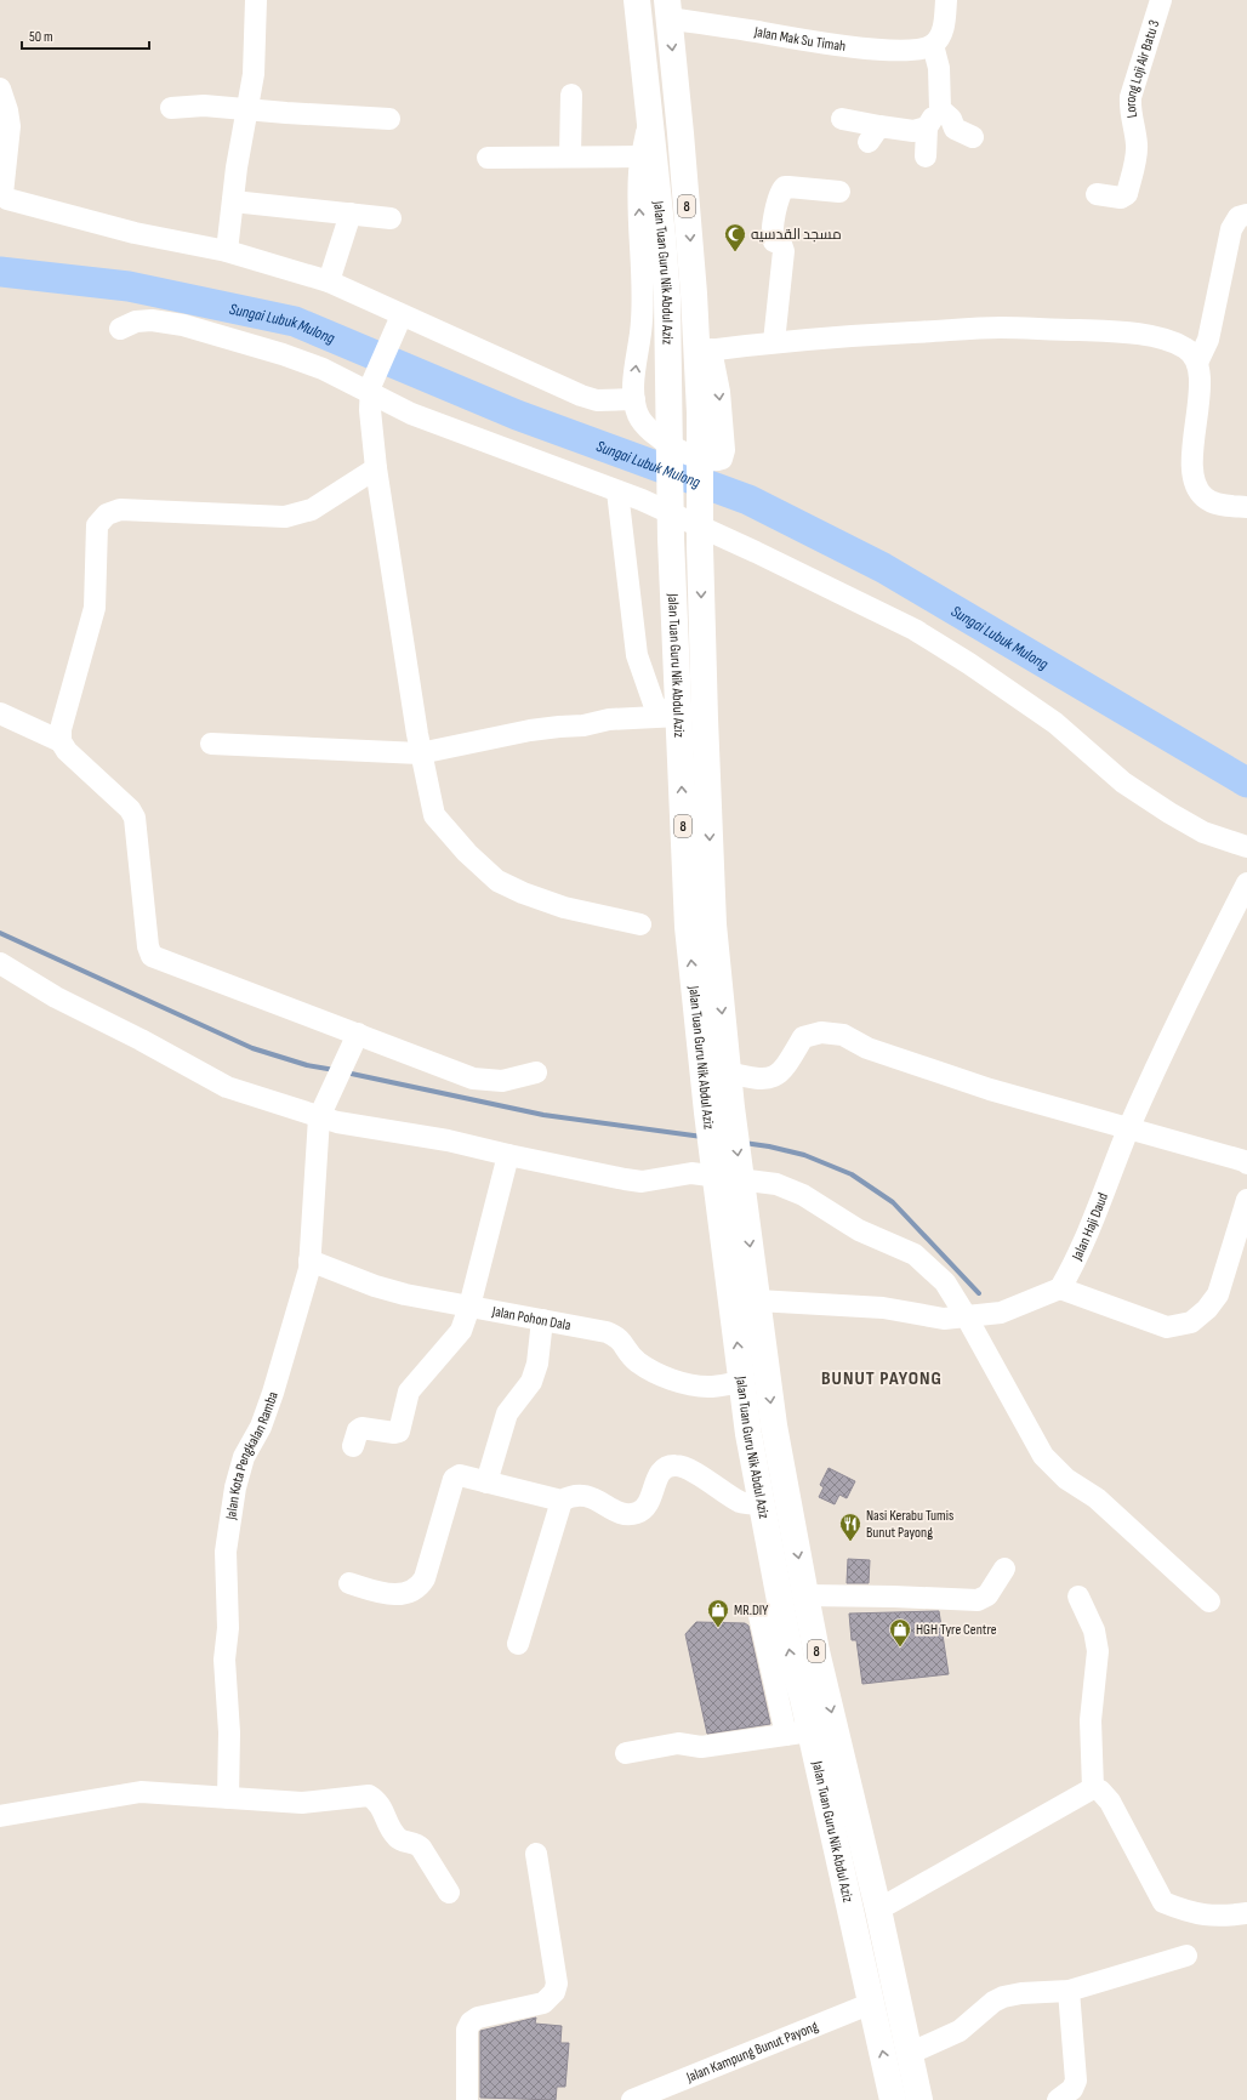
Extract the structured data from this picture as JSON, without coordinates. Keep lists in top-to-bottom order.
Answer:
{
  "streets": {
    "main road": ["8", "Jalan Tuan Guru Nik Abdul Aziz"],
    "street": [
      "Jalan Mak Su Timah",
      "Lorong Loji Air Batu 3",
      "Jalan Haji Daud",
      "Jalan Pohon Dala",
      "Jalan Kota Pengkalan Ramba",
      "Jalan Kampung Bunut Payong"
    ]
  },
  "crossings": [
    ["Jalan Mak Su Timah", "Jalan Tuan Guru Nik Abdul Aziz"],
    ["Jalan Tuan Guru Nik Abdul Aziz", "Jalan Pohon Dala"],
    ["Jalan Tuan Guru Nik Abdul Aziz", "Jalan Kampung Bunut Payong"],
    ["Jalan Pohon Dala", "Jalan Kota Pengkalan Ramba"]
  ],
  "districts": ["BUNUT PAYONG"],
  "water": ["Sungai Lubuk Mulong"],
  "places": {
    "mosque": ["مسجد القدسيه"],
    "restaurant": ["Nasi Kerabu Tumis Bunut Payong"],
    "shop": ["MR.DIY", "HGH Tyre Centre"]
  },
  "scale_bar": "50 m"
}
